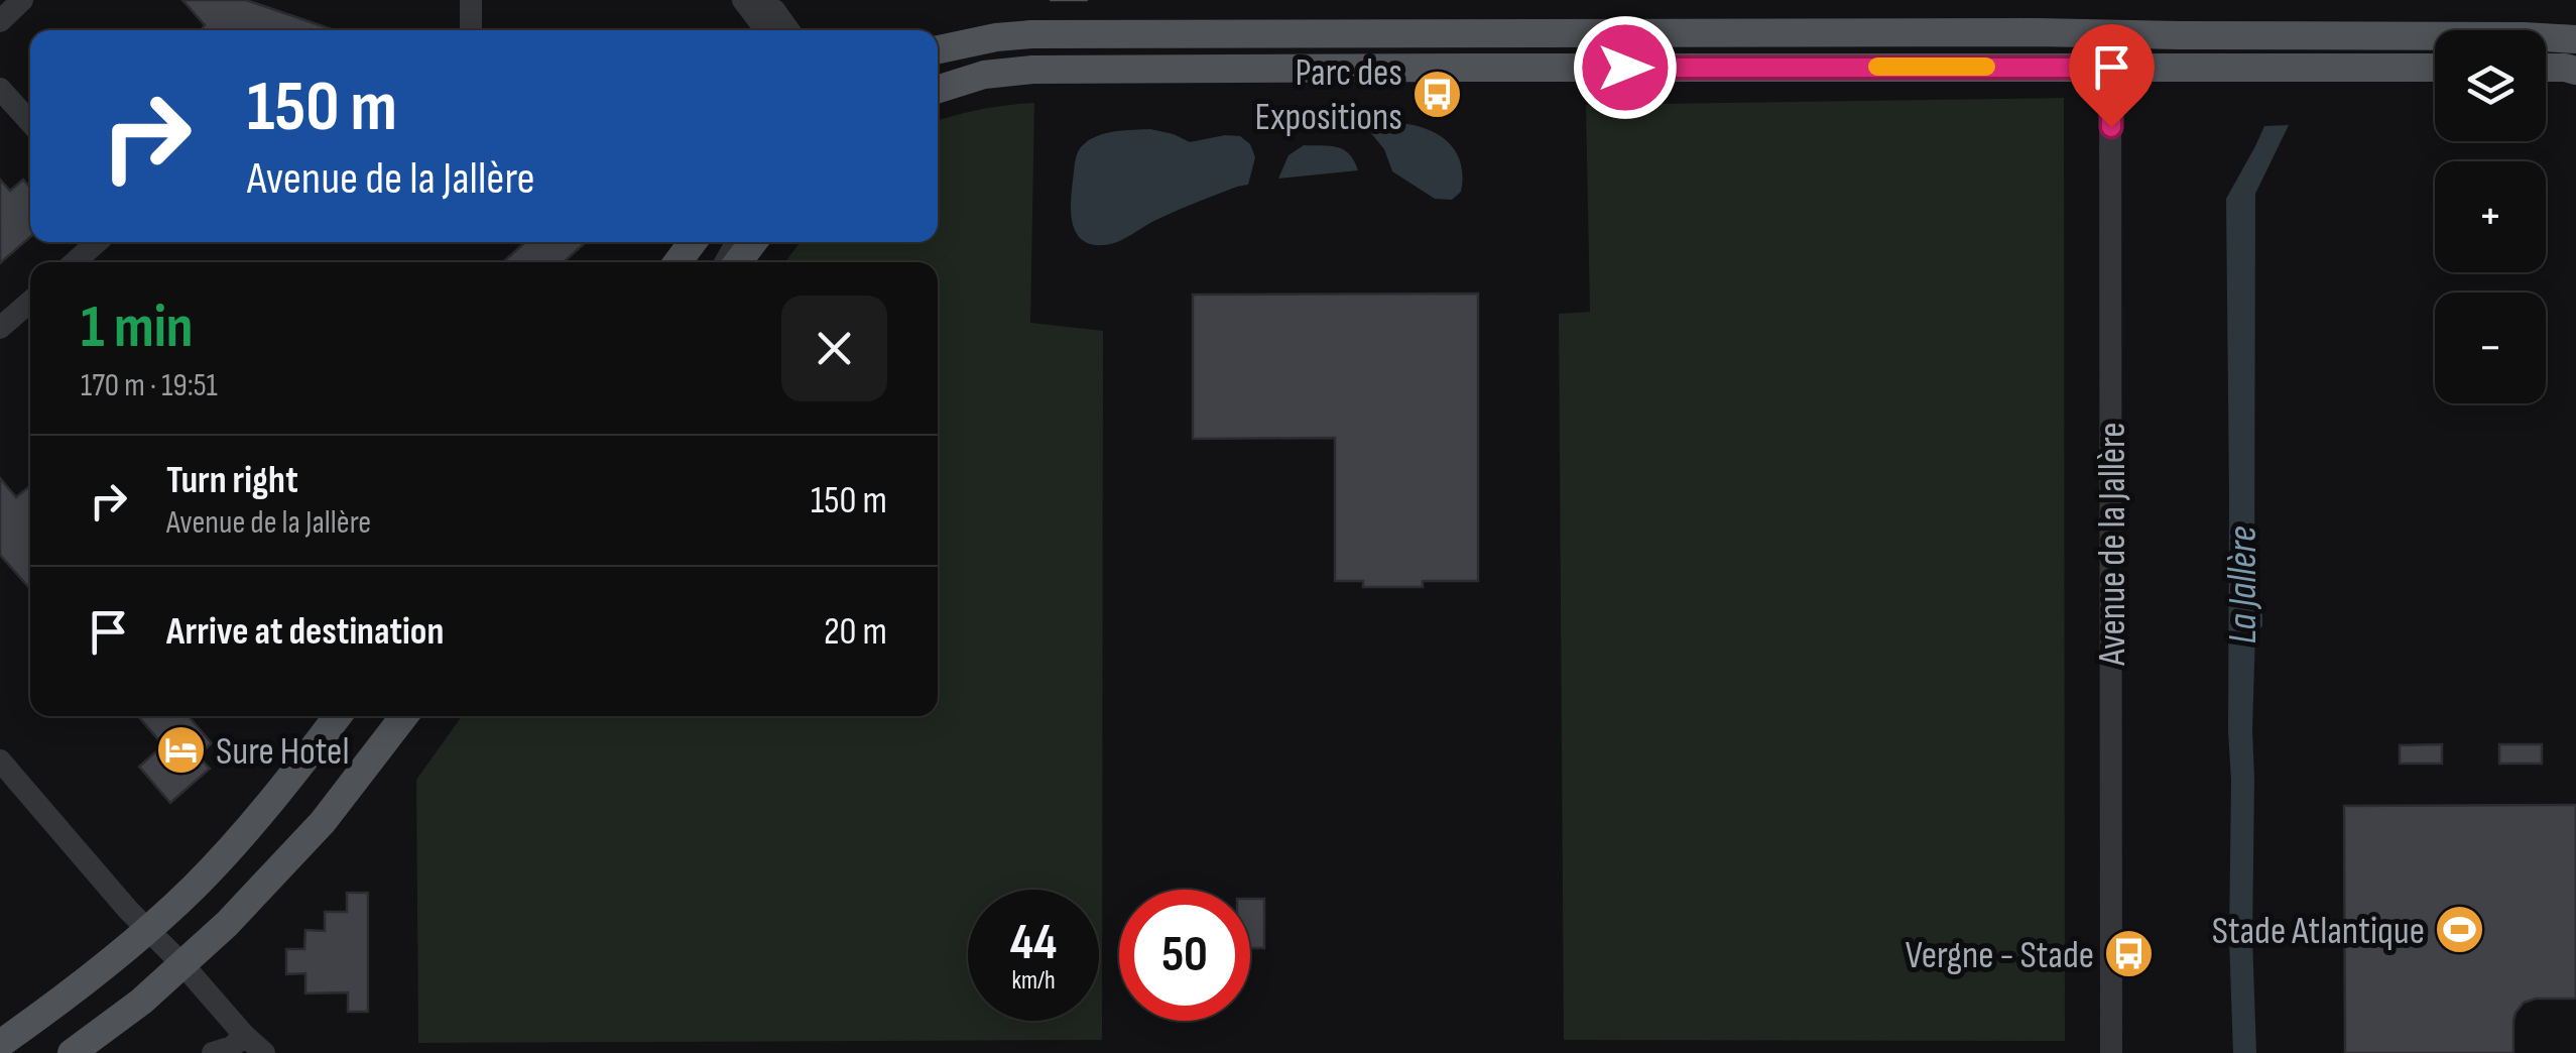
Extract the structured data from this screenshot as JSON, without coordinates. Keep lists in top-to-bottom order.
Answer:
{
  "streets": {
    "street": ["Avenue de la Jallère"]
  },
  "water": ["La Jallère"],
  "places": {
    "bus stop": ["Parc des Expositions", "Vergne - Stade"],
    "hotel": ["Sure Hotel"],
    "sports": ["Stade Atlantique"]
  },
  "page": {
    "map_buttons": ["+", "−"],
    "turn": ["150 m", "Avenue de la Jallère"],
    "heading": ["1 min", "170 m · 19:51"],
    "list": [
      {
        "name": "Turn right",
        "note": "Avenue de la Jallère",
        "value": "150 m"
      },
      {
        "name": "Arrive at destination",
        "value": "20 m"
      }
    ],
    "speed": "44 km/h",
    "limit": "50"
  }
}
